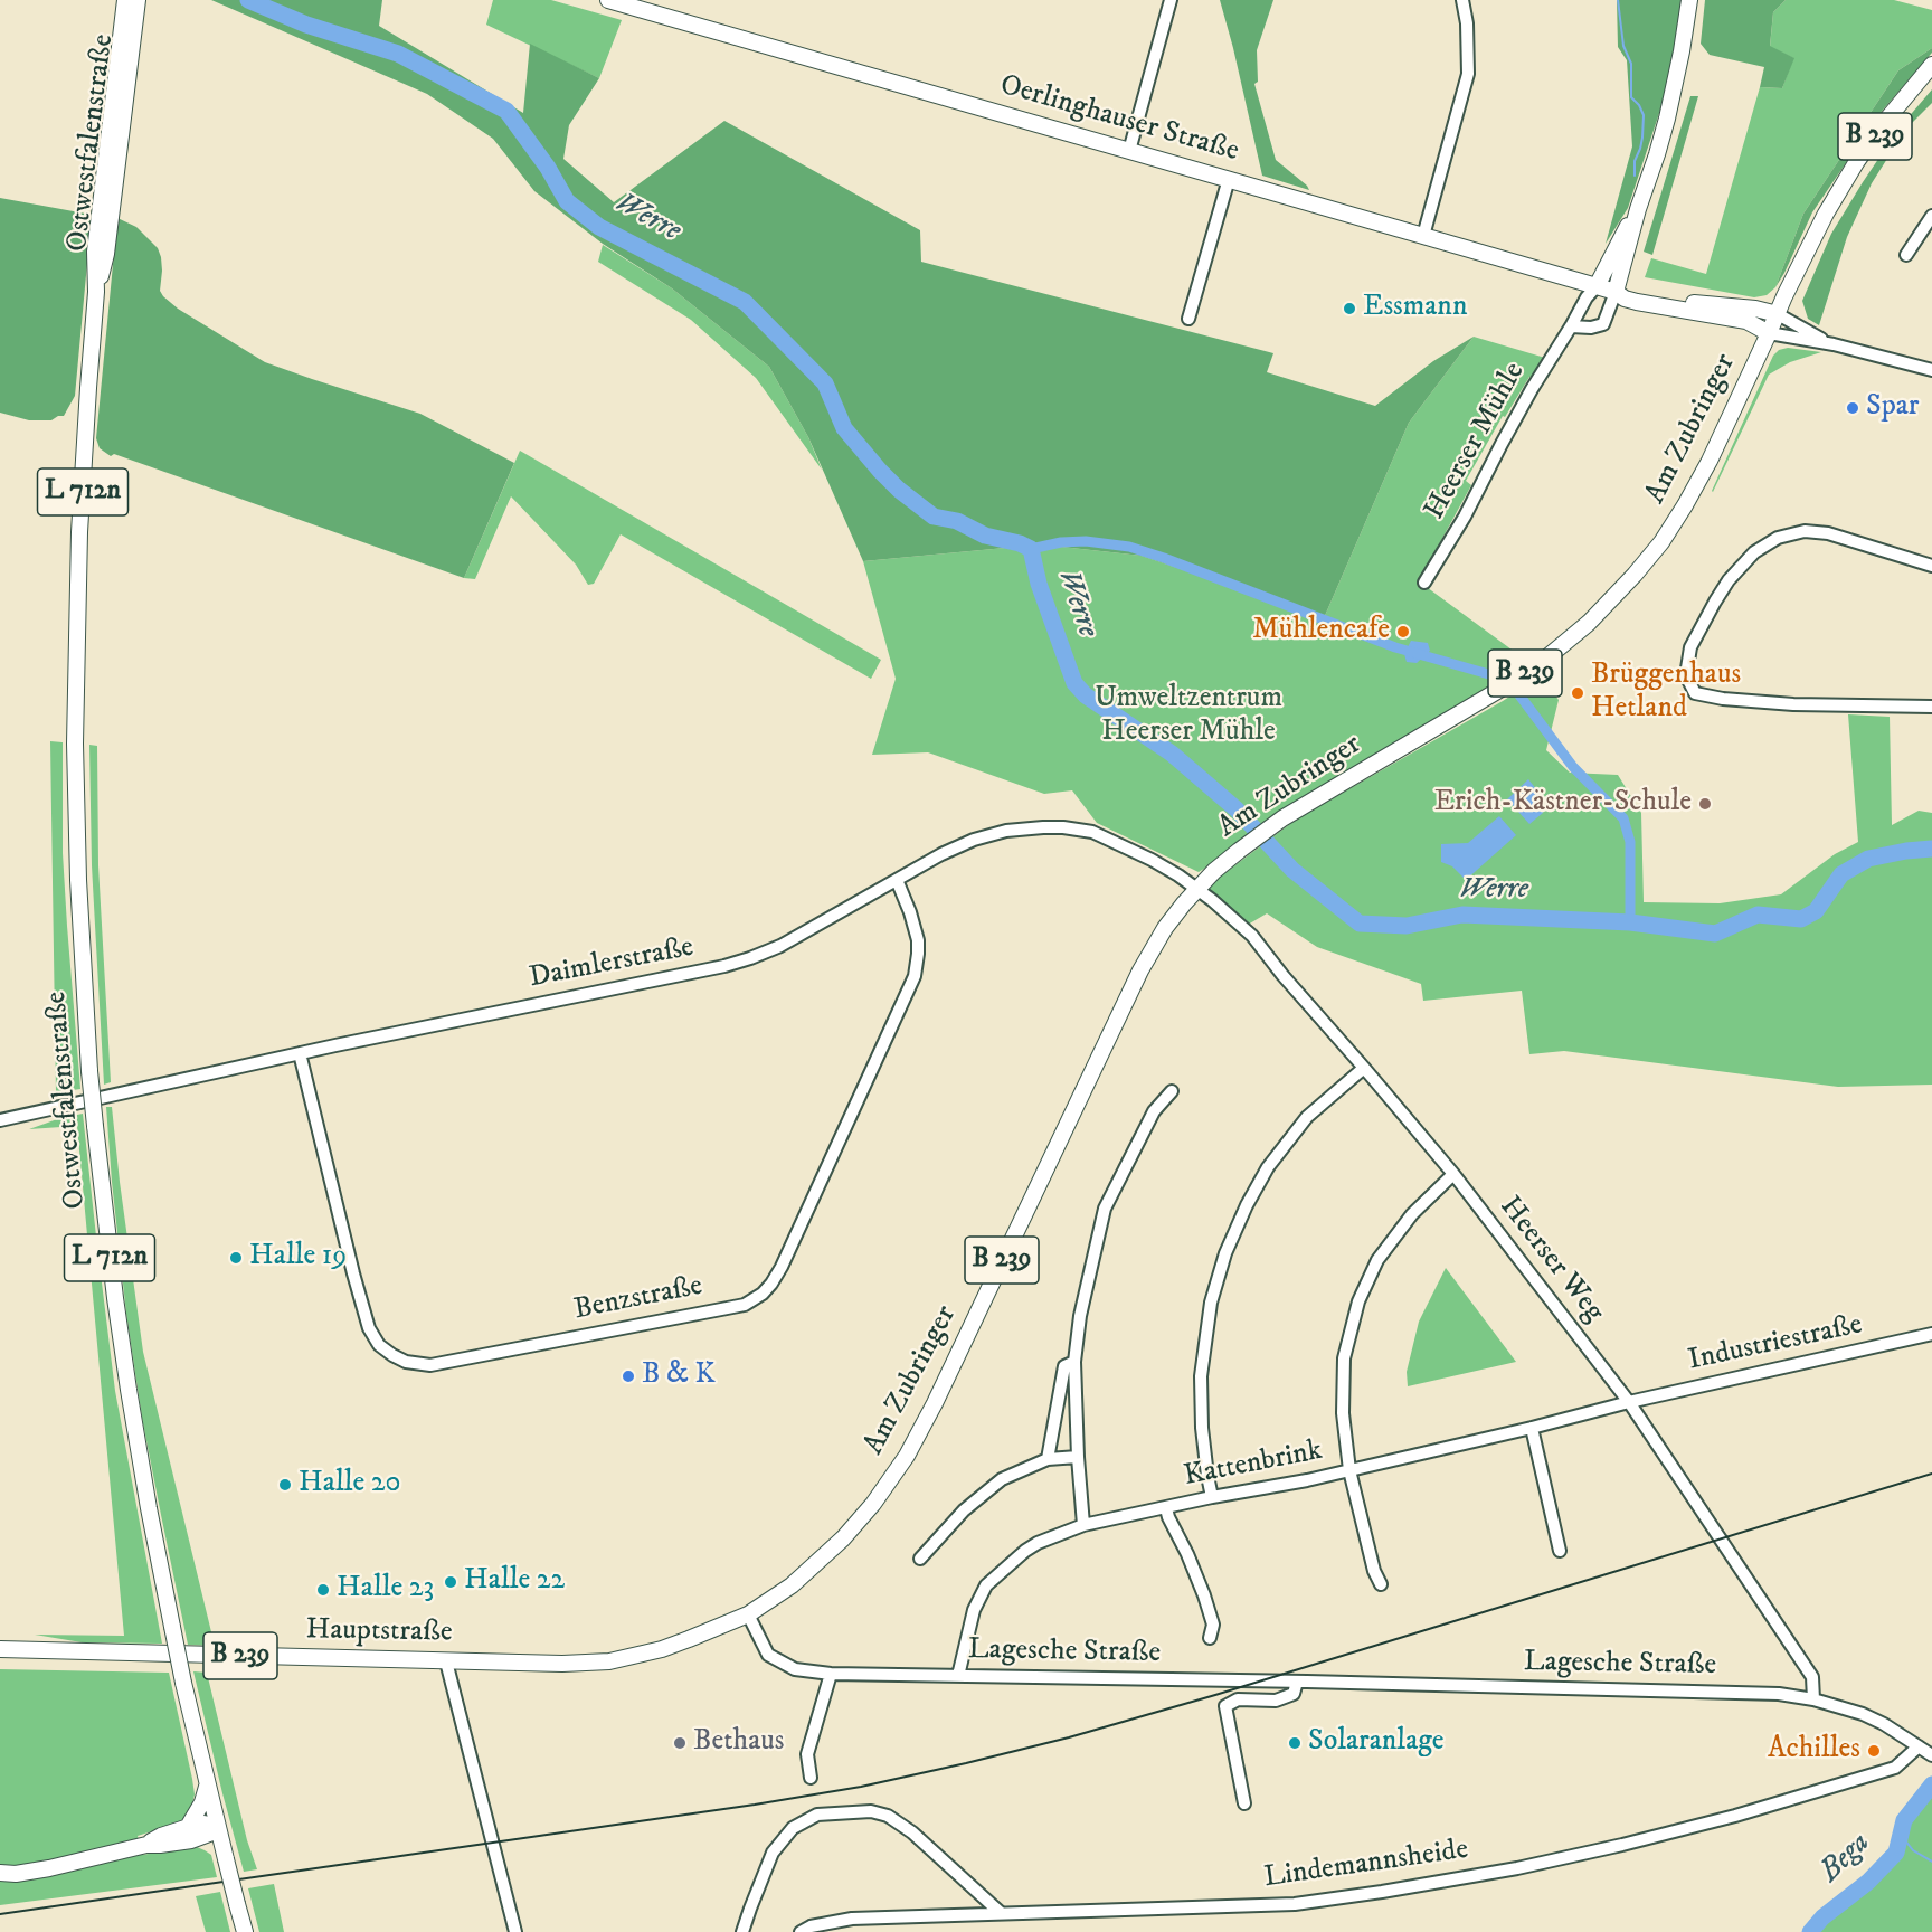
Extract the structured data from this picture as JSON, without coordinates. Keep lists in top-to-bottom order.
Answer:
{
  "streets": {
    "main road": [
      "Oerlinghauser Straße",
      "B 239",
      "Ostwestfalenstraße",
      "Am Zubringer",
      "L 712n",
      "Hauptstraße"
    ],
    "street": [
      "Heerser Mühle",
      "Daimlerstraße",
      "Heerser Weg",
      "Benzstraße",
      "Industriestraße",
      "Kattenbrink",
      "Lagesche Straße",
      "Lindemannsheide"
    ]
  },
  "crossings": [
    ["Oerlinghauser Straße", "Am Zubringer"],
    ["Oerlinghauser Straße", "Heerser Mühle"],
    ["Am Zubringer", "Daimlerstraße"],
    ["Am Zubringer", "Heerser Weg"],
    ["Am Zubringer", "Hauptstraße"],
    ["Am Zubringer", "Lagesche Straße"],
    ["Daimlerstraße", "Heerser Weg"],
    ["Daimlerstraße", "Benzstraße"],
    ["Heerser Weg", "Industriestraße"],
    ["Heerser Weg", "Kattenbrink"],
    ["Heerser Weg", "Lagesche Straße"],
    ["Industriestraße", "Kattenbrink"],
    ["Kattenbrink", "Lagesche Straße"],
    ["Hauptstraße", "Lagesche Straße"],
    ["Lagesche Straße", "Lindemannsheide"]
  ],
  "water": ["Werre", "Bega"],
  "parks": ["Umweltzentrum Heerser Mühle"],
  "places": [
    "Essmann",
    "Spar",
    "Mühlencafe",
    "Brüggenhaus Hetland",
    "Erich-Kästner-Schule",
    "Halle 19",
    "B & K",
    "Halle 20",
    "Halle 22",
    "Halle 23",
    "Bethaus",
    "Solaranlage",
    "Achilles"
  ]
}
